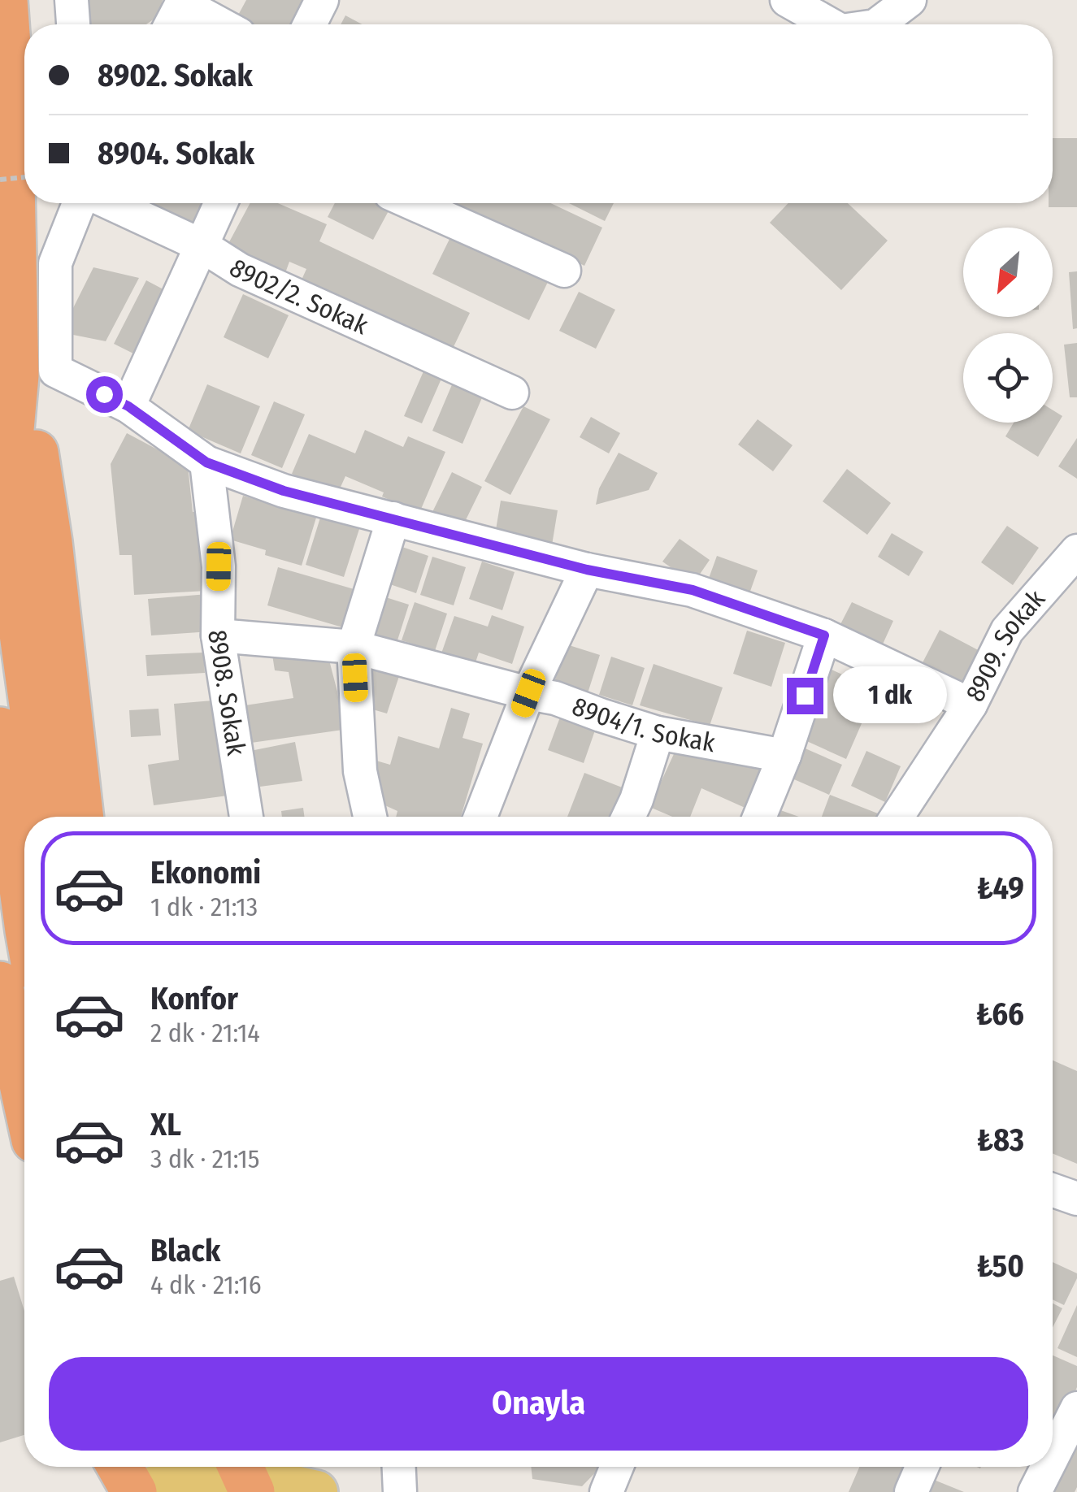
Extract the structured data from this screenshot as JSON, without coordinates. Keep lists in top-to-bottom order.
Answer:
{
  "streets": {
    "street": [
      "8902/2. Sokak",
      "8909. Sokak",
      "8908. Sokak",
      "8904/1. Sokak"
    ]
  },
  "crossings": [
    ["8908. Sokak", "8904/1. Sokak"]
  ],
  "north": "bottom left",
  "page": {
    "banner": ["8902. Sokak", "8904. Sokak"],
    "bubble": "1 dk",
    "list": [
      {
        "name": "Ekonomi",
        "note": "1 dk · 21:13",
        "value": "₺49"
      },
      {
        "name": "Konfor",
        "note": "2 dk · 21:14",
        "value": "₺66"
      },
      {
        "name": "XL",
        "note": "3 dk · 21:15",
        "value": "₺83"
      },
      {
        "name": "Black",
        "note": "4 dk · 21:16",
        "value": "₺50"
      }
    ],
    "buttons": "Onayla"
  }
}
